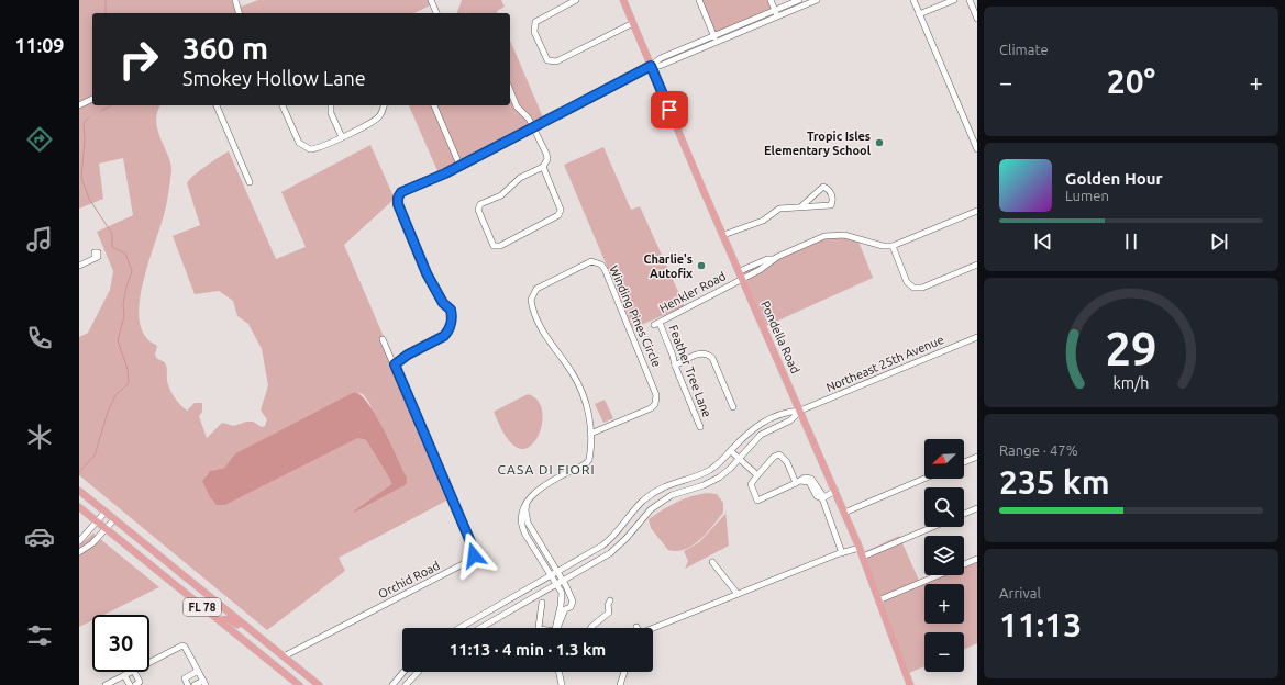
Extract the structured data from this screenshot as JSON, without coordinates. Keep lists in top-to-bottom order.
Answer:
{
  "streets": {
    "main road": ["Pondella Road", "FL 78"],
    "street": [
      "Henkler Road",
      "Winding Pines Circle",
      "Northeast 25th Avenue",
      "Feather Tree Lane",
      "Orchid Road"
    ]
  },
  "crossings": [
    ["Henkler Road", "Pondella Road"],
    ["Henkler Road", "Feather Tree Lane"],
    ["Pondella Road", "Northeast 25th Avenue"],
    ["Orchid Road", "FL 78"]
  ],
  "districts": ["CASA DI FIORI"],
  "places": ["Tropic Isles Elementary School", "Charlie's Autofix"],
  "north": "bottom left",
  "page": {
    "tabs": "11:09",
    "tile": [
      "Climate",
      ["Range · 47%", "235 km"],
      ["Arrival", "11:13"]
    ],
    "turn": ["360 m", "Smokey Hollow Lane"],
    "heat": ["−", "20°", "+"],
    "song": ["Golden Hour", "Lumen"],
    "map_buttons": ["+", "−"],
    "limit": "30",
    "trip": "11:13 · 4 min · 1.3 km",
    "gauge": ["29", "km/h"]
  }
}
